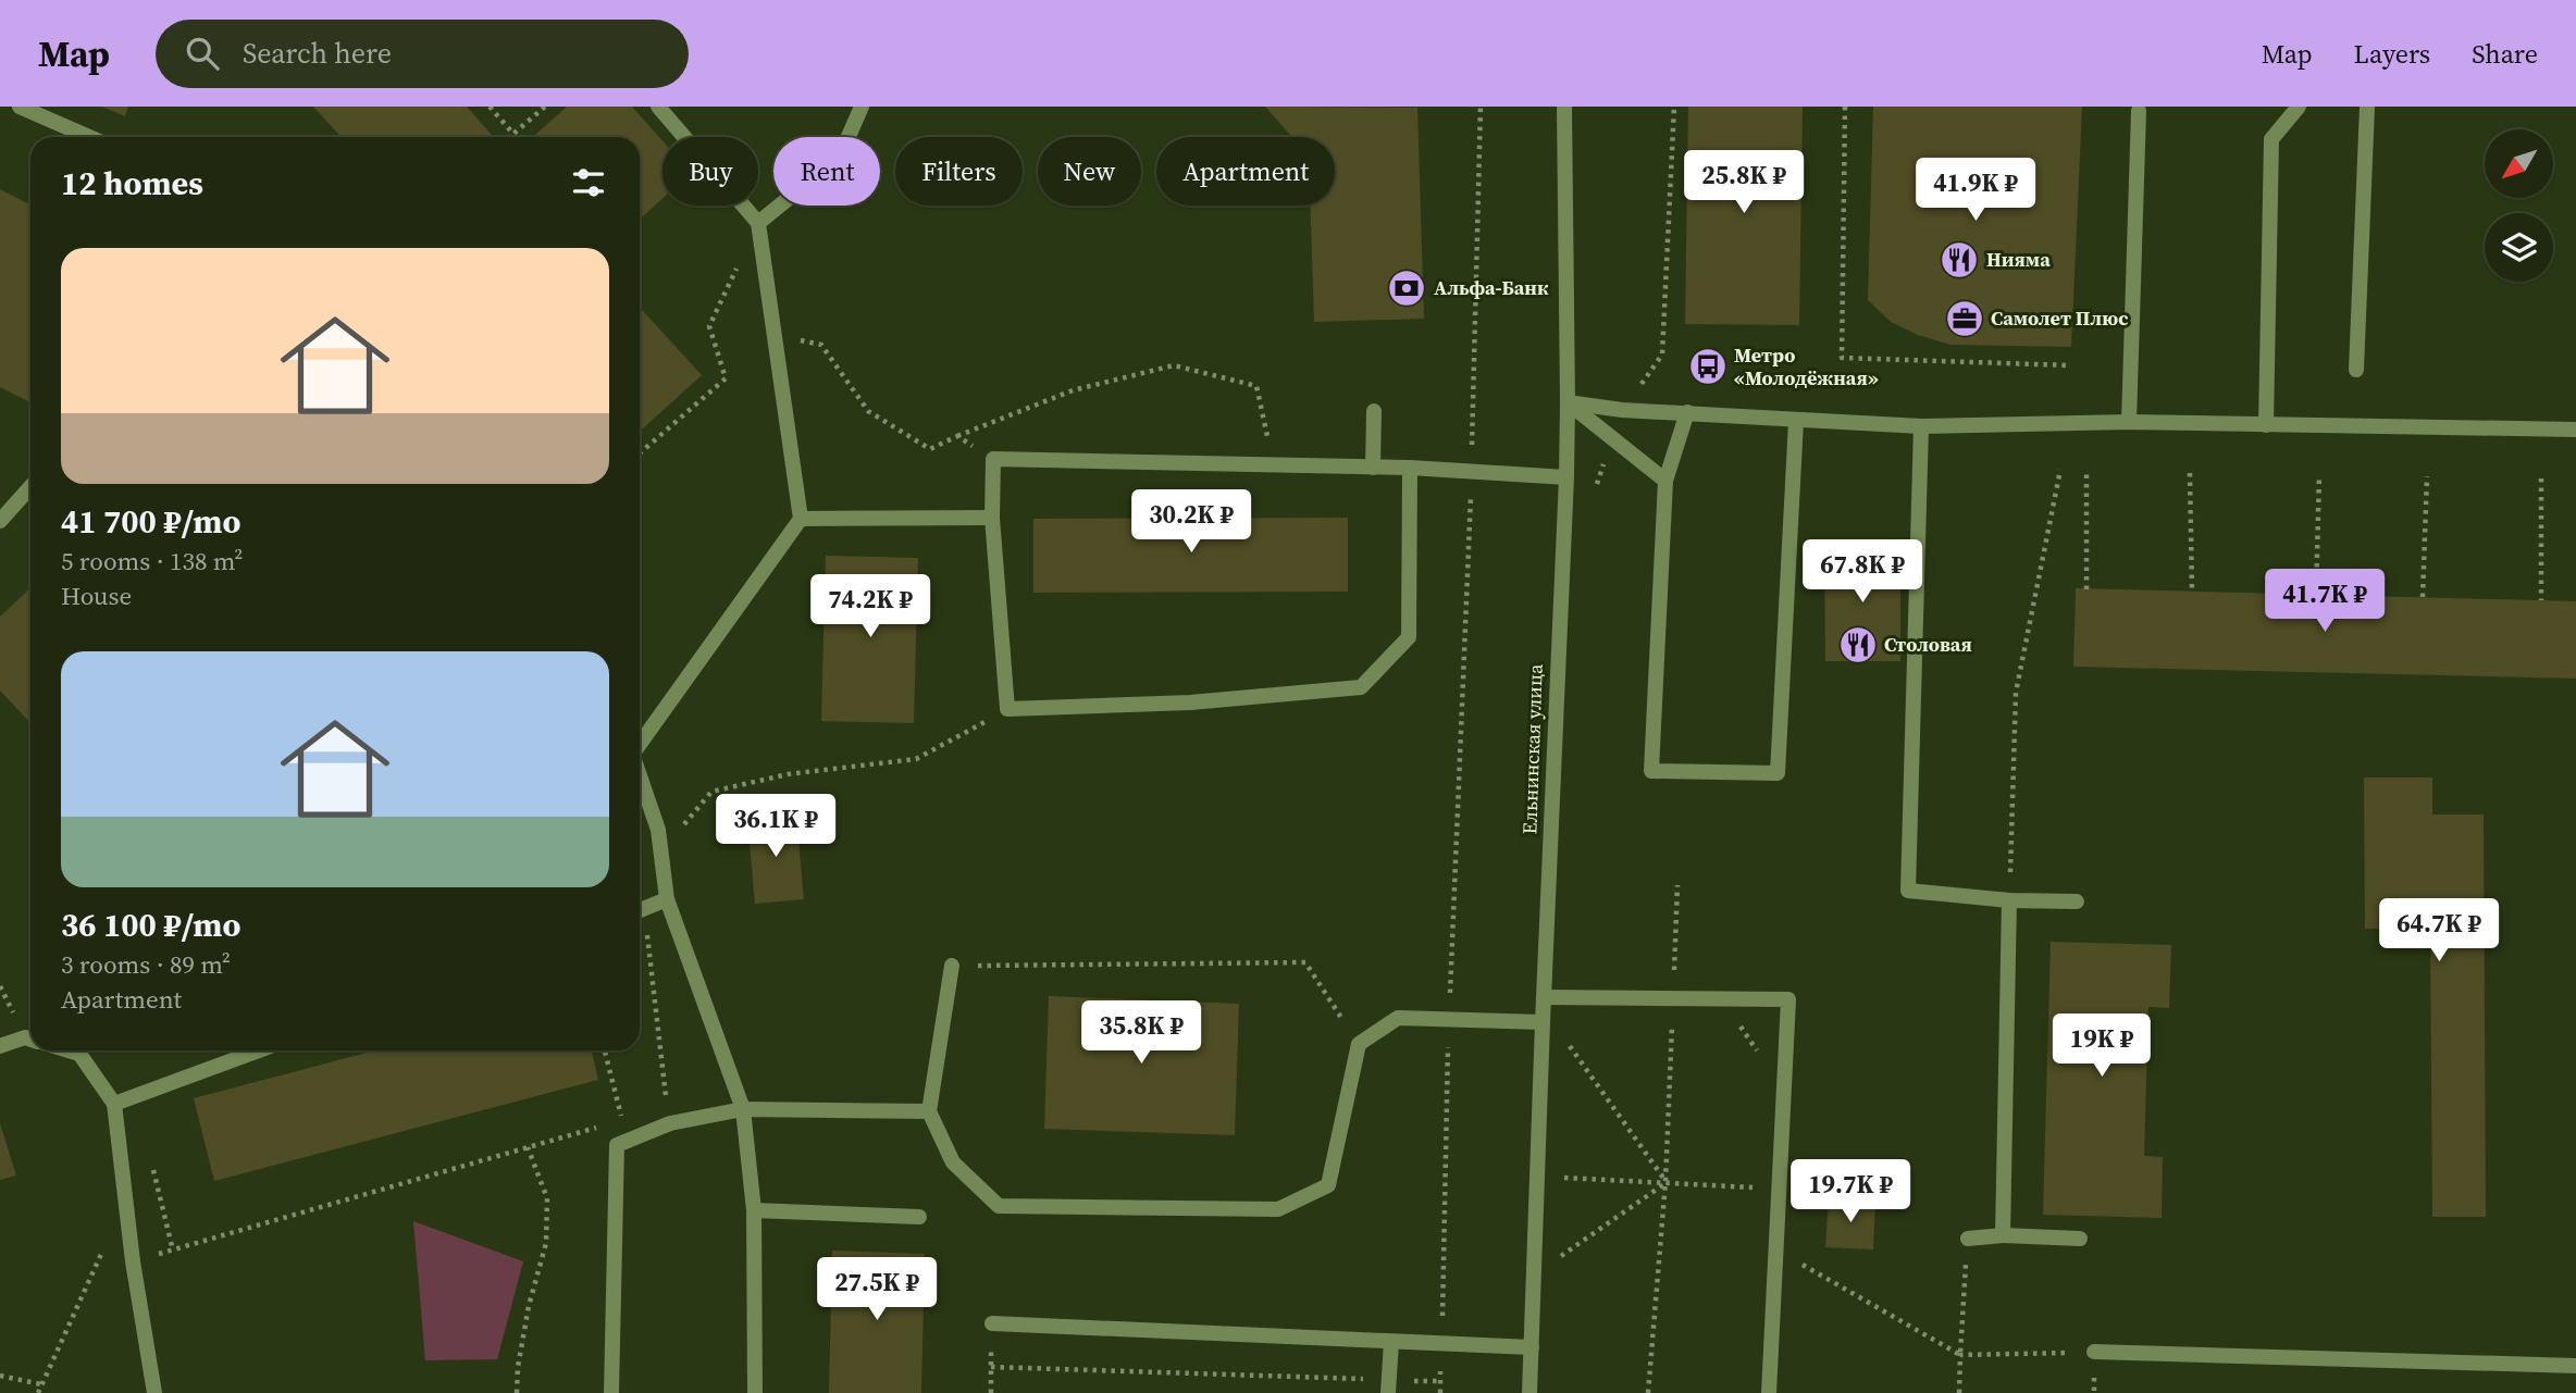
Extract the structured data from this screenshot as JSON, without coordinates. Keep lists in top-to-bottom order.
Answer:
{
  "streets": {
    "street": ["Ельнинская улица"]
  },
  "places": {
    "restaurant": ["Нияма", "Столовая"],
    "bank": ["Альфа-Банк"],
    "office": ["Самолет Плюс"],
    "bus stop": ["Метро «Молодёжная»"]
  },
  "north": "bottom left",
  "page": {
    "header": "Map",
    "search": "Search here",
    "nav": ["Map", "Layers", "Share"],
    "chip": [
      "Buy",
      "Rent",
      "Filters",
      "New",
      "Apartment"
    ],
    "heading": "12 homes",
    "price": [
      "25.8K ₽",
      "41.9K ₽",
      "30.2K ₽",
      "67.8K ₽",
      "41.7K ₽",
      "74.2K ₽",
      "36.1K ₽",
      "64.7K ₽",
      "35.8K ₽",
      "19K ₽",
      "19.7K ₽",
      "27.5K ₽"
    ],
    "list": [
      {
        "name": "41 700 ₽/mo",
        "note": "5 rooms · 138 m² · House"
      },
      {
        "name": "36 100 ₽/mo",
        "note": "3 rooms · 89 m² · Apartment"
      }
    ]
  }
}
